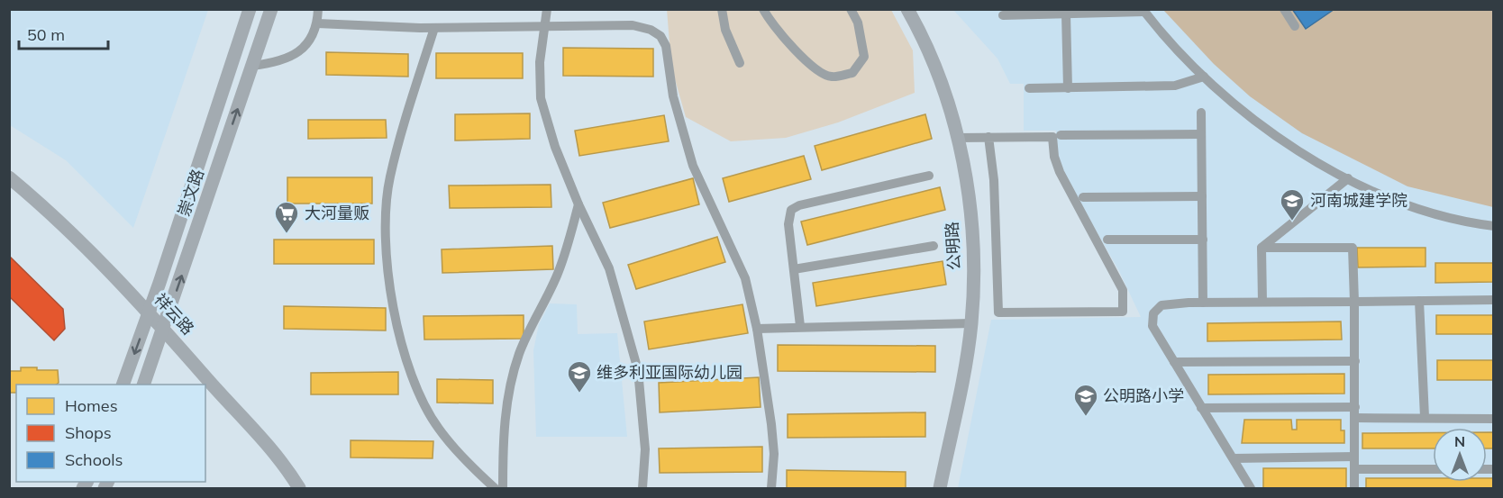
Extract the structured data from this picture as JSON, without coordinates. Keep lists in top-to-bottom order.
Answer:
{
  "streets": {
    "main road": ["崇文路", "公明路", "祥云路"]
  },
  "crossings": [
    ["崇文路", "祥云路"]
  ],
  "places": {
    "school or university": ["河南城建学院", "维多利亚国际幼儿园", "公明路小学"],
    "supermarket": ["大河量贩"]
  },
  "legend": ["Homes", "Shops", "Schools"],
  "scale_bar": "50 m",
  "north": "top"
}
